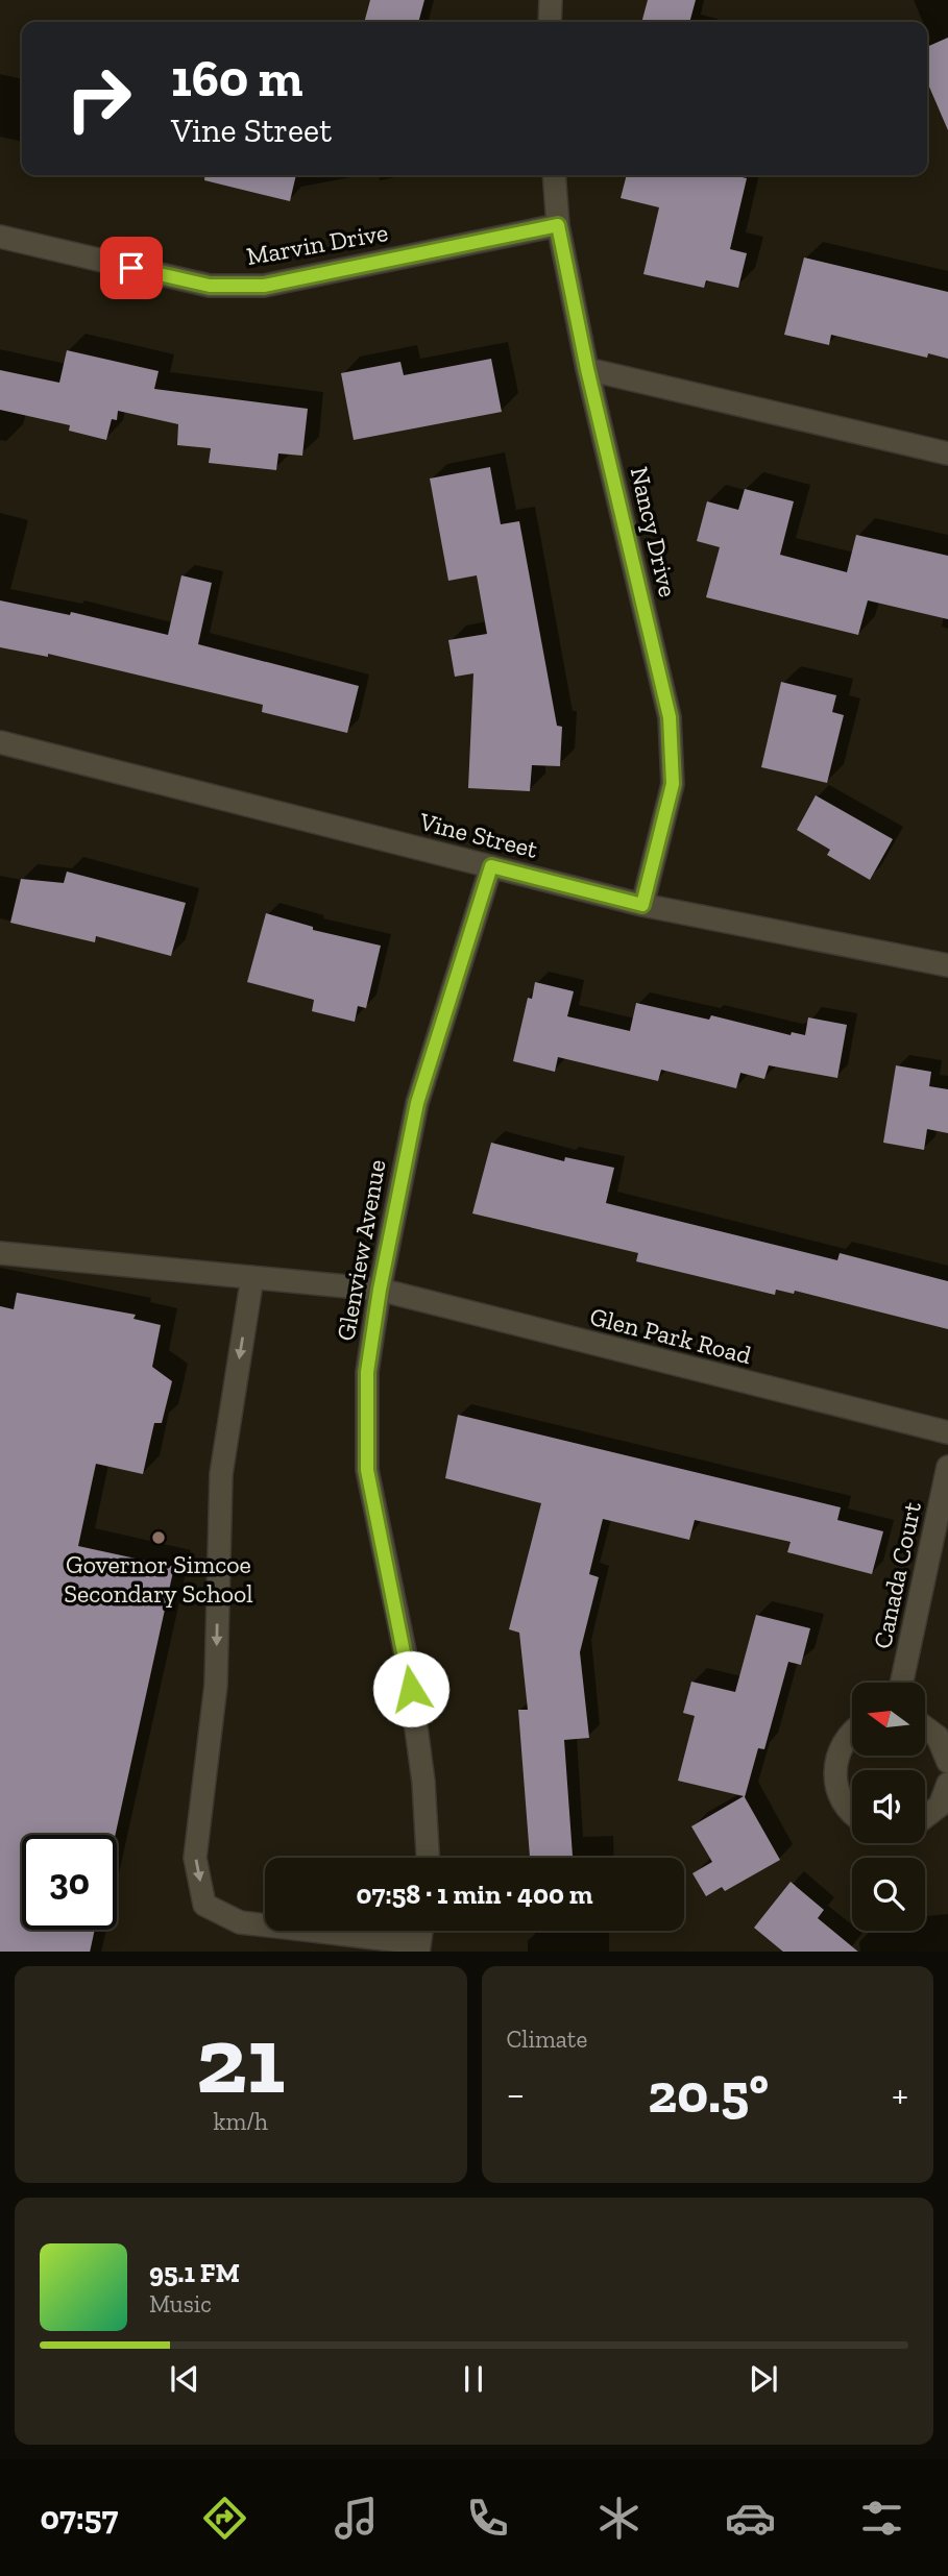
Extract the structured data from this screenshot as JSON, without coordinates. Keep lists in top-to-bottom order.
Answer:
{
  "streets": {
    "street": [
      "Marvin Drive",
      "Nancy Drive",
      "Vine Street",
      "Glenview Avenue",
      "Glen Park Road",
      "Canada Court"
    ]
  },
  "crossings": [
    ["Marvin Drive", "Nancy Drive"],
    ["Nancy Drive", "Vine Street"],
    ["Vine Street", "Glenview Avenue"],
    ["Glenview Avenue", "Glen Park Road"]
  ],
  "places": ["Governor Simcoe Secondary School"],
  "north": "left",
  "page": {
    "turn": ["160 m", "Vine Street"],
    "limit": "30",
    "trip": "07:58 · 1 min · 400 m",
    "tile": [
      ["21", "km/h"],
      "Climate"
    ],
    "heat": ["−", "20.5°", "+"],
    "song": ["95.1 FM", "Music"],
    "tabs": "07:57"
  }
}
